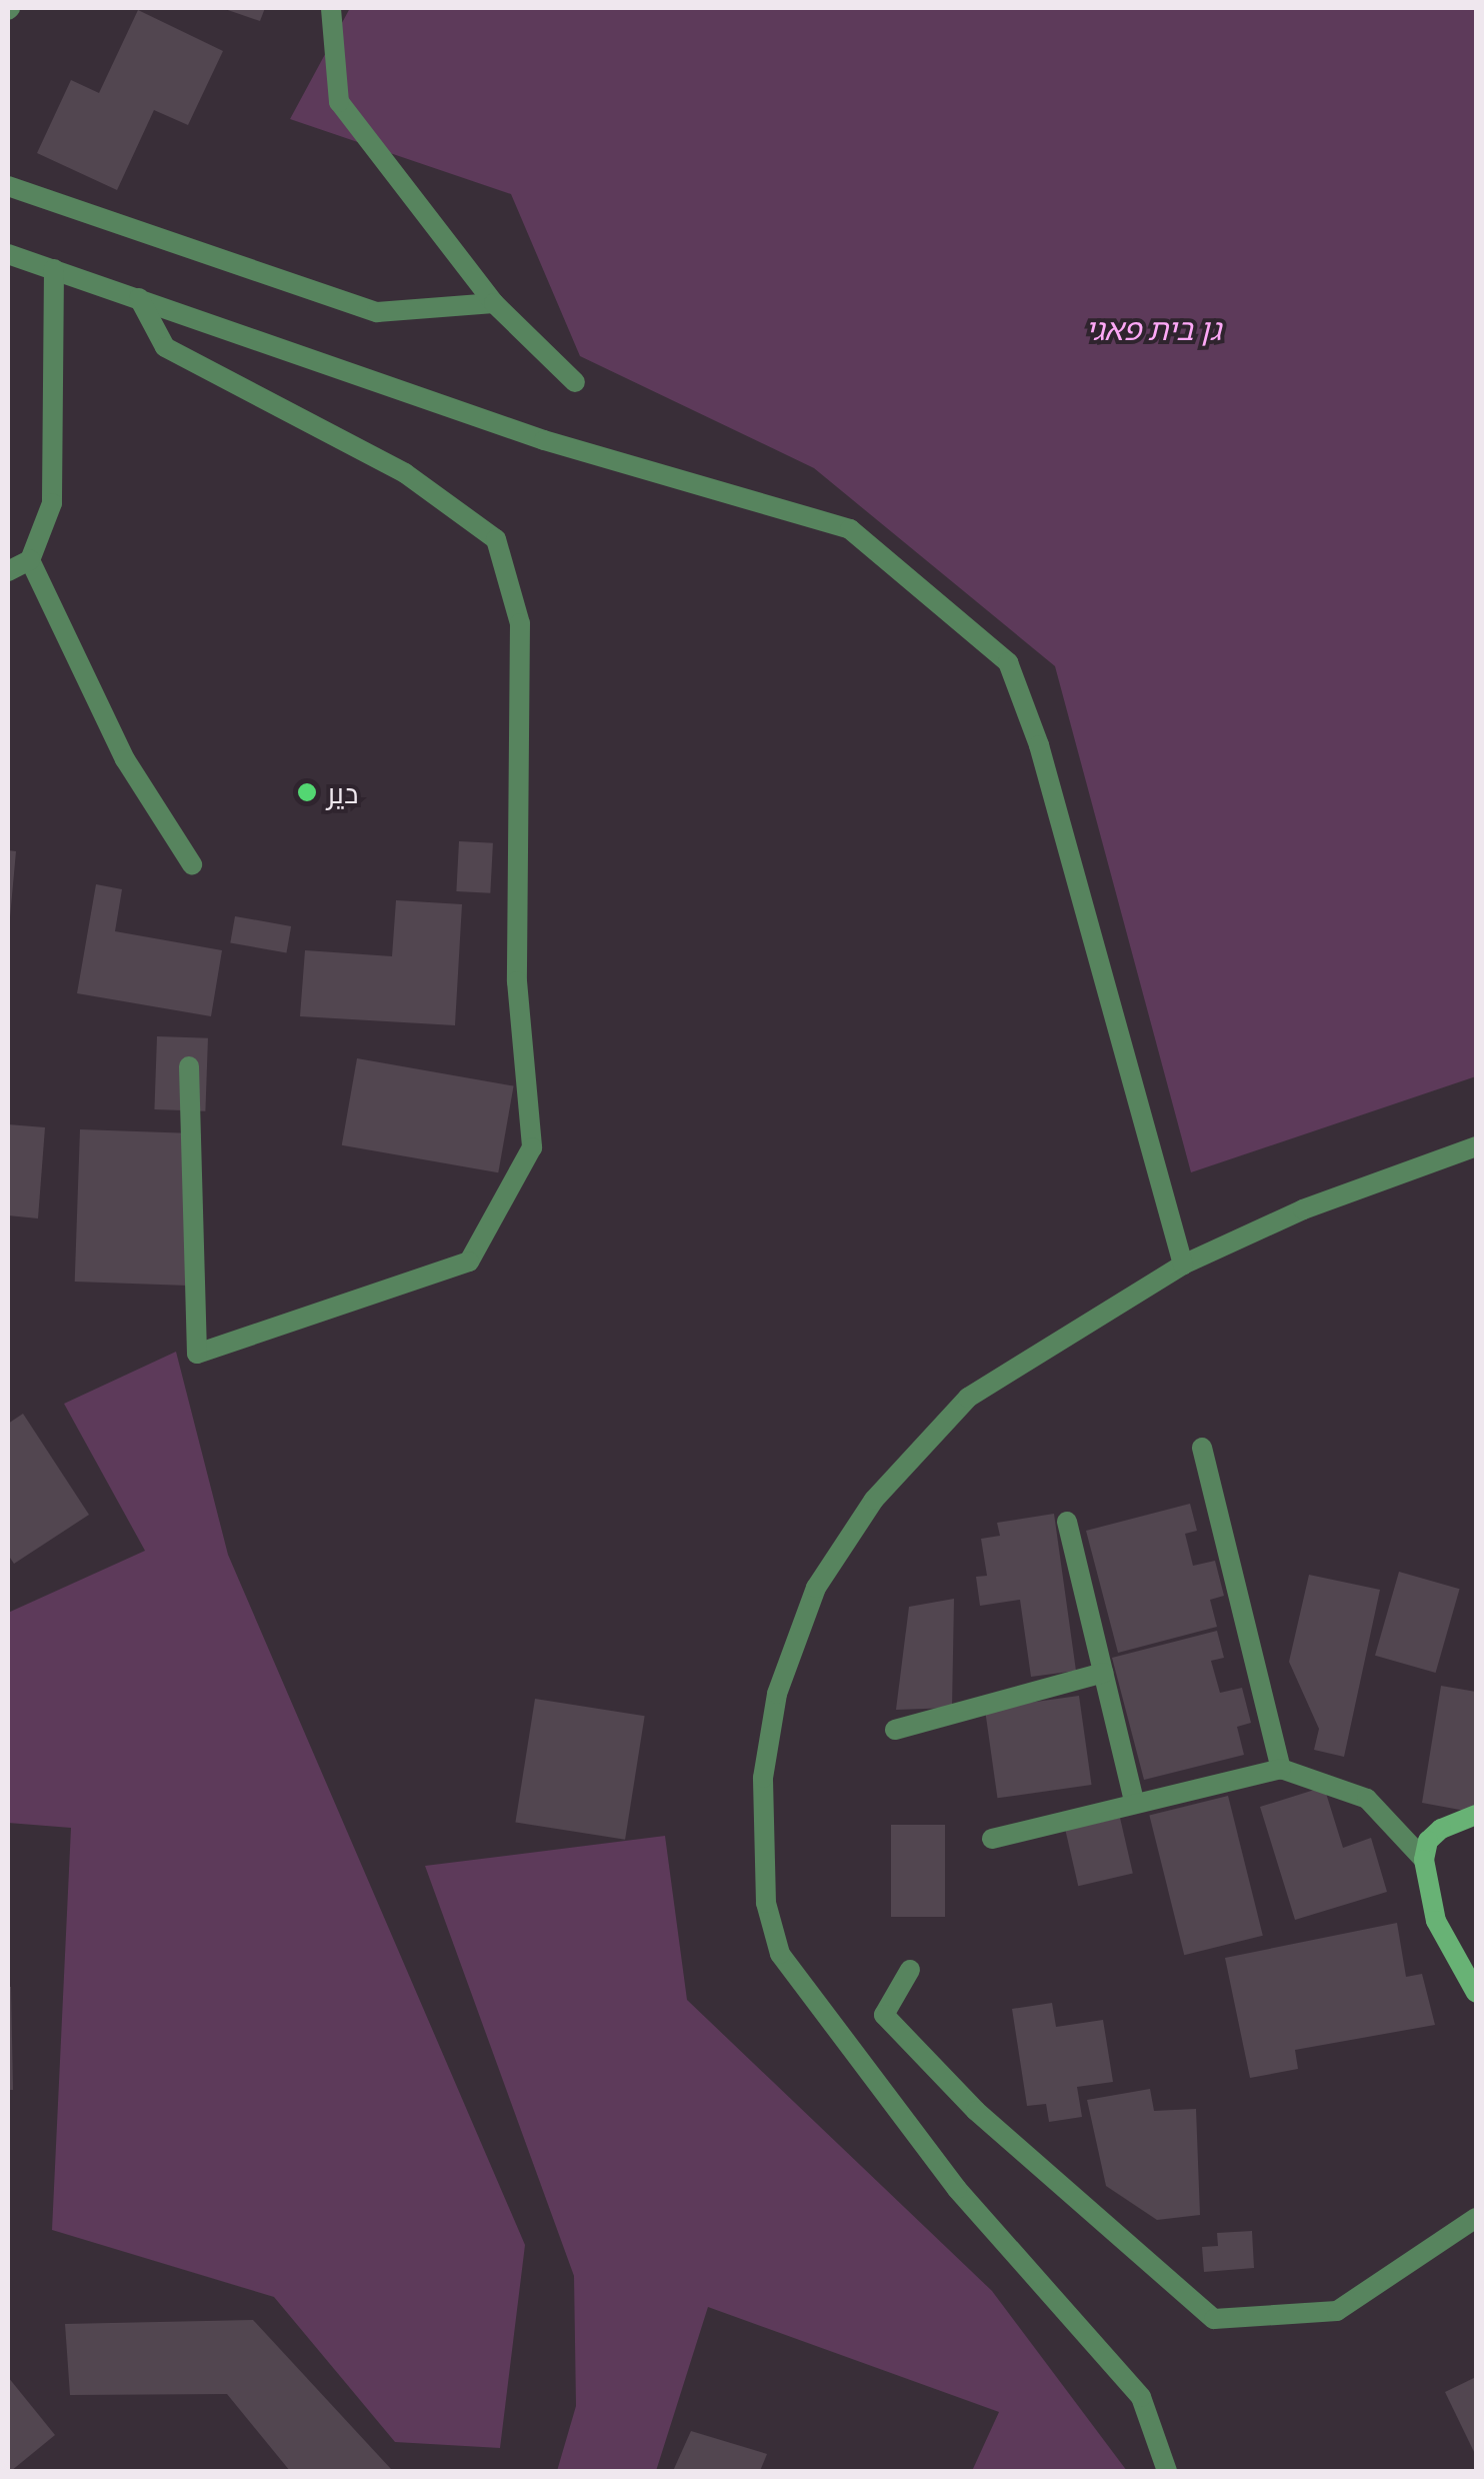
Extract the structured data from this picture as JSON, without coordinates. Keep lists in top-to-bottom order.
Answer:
{
  "parks": ["גן בית פאגי"],
  "places": ["دير"]
}
